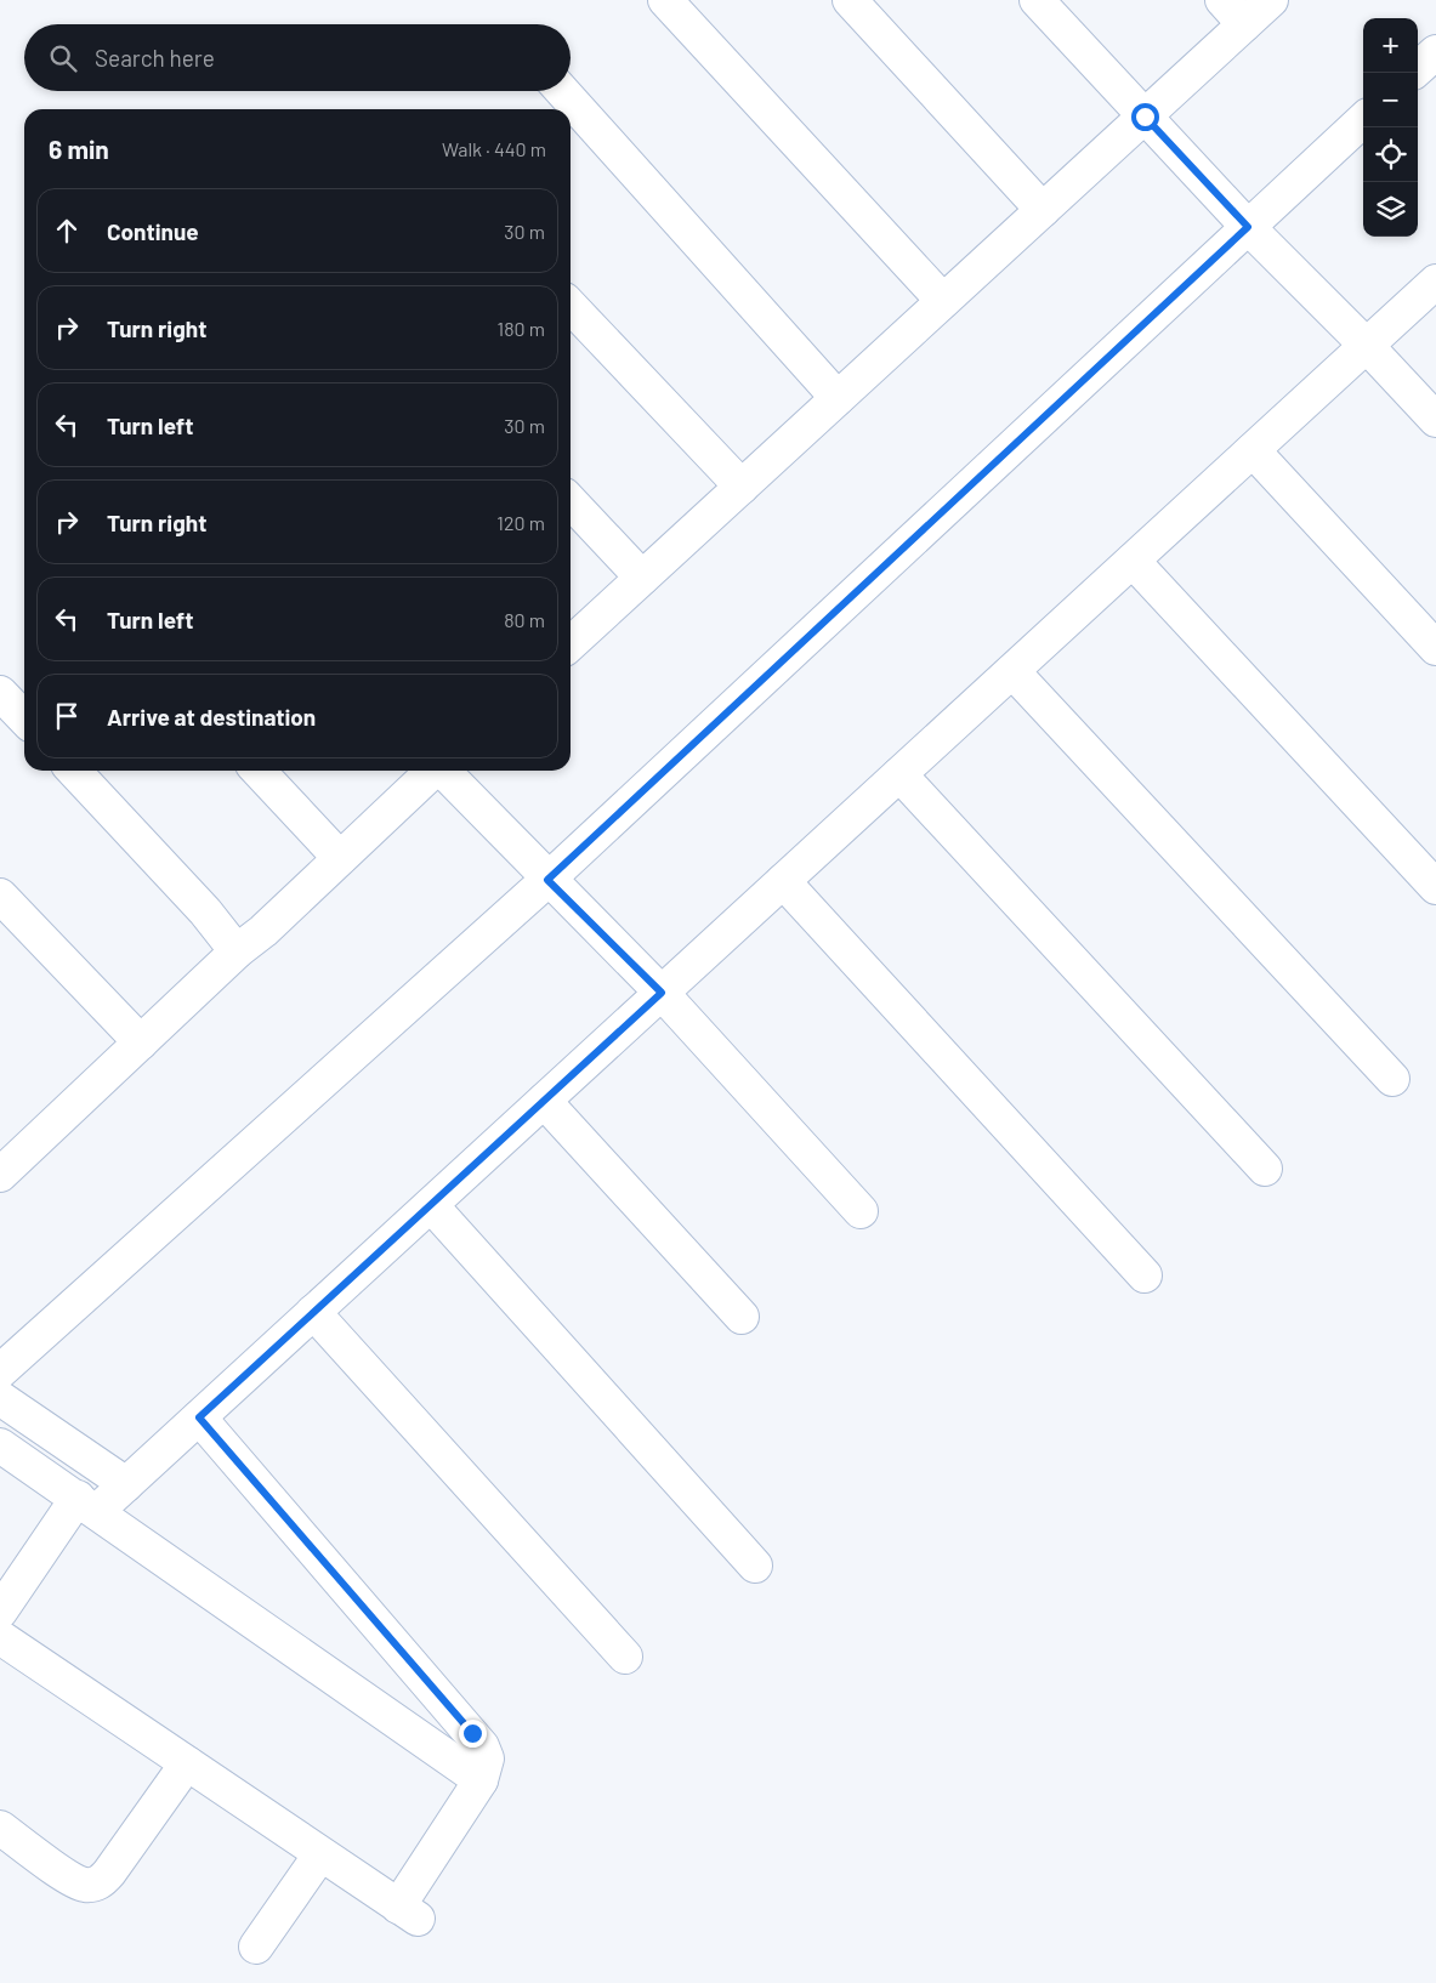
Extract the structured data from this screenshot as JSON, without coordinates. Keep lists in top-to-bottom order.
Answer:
{
  "page": {
    "map_buttons": ["+", "−"],
    "search": "Search here",
    "heading": ["6 min", "Walk · 440 m"],
    "list": [
      ["Continue", "30 m"],
      ["Turn right", "180 m"],
      ["Turn left", "30 m"],
      ["Turn right", "120 m"],
      ["Turn left", "80 m"],
      "Arrive at destination"
    ]
  }
}
